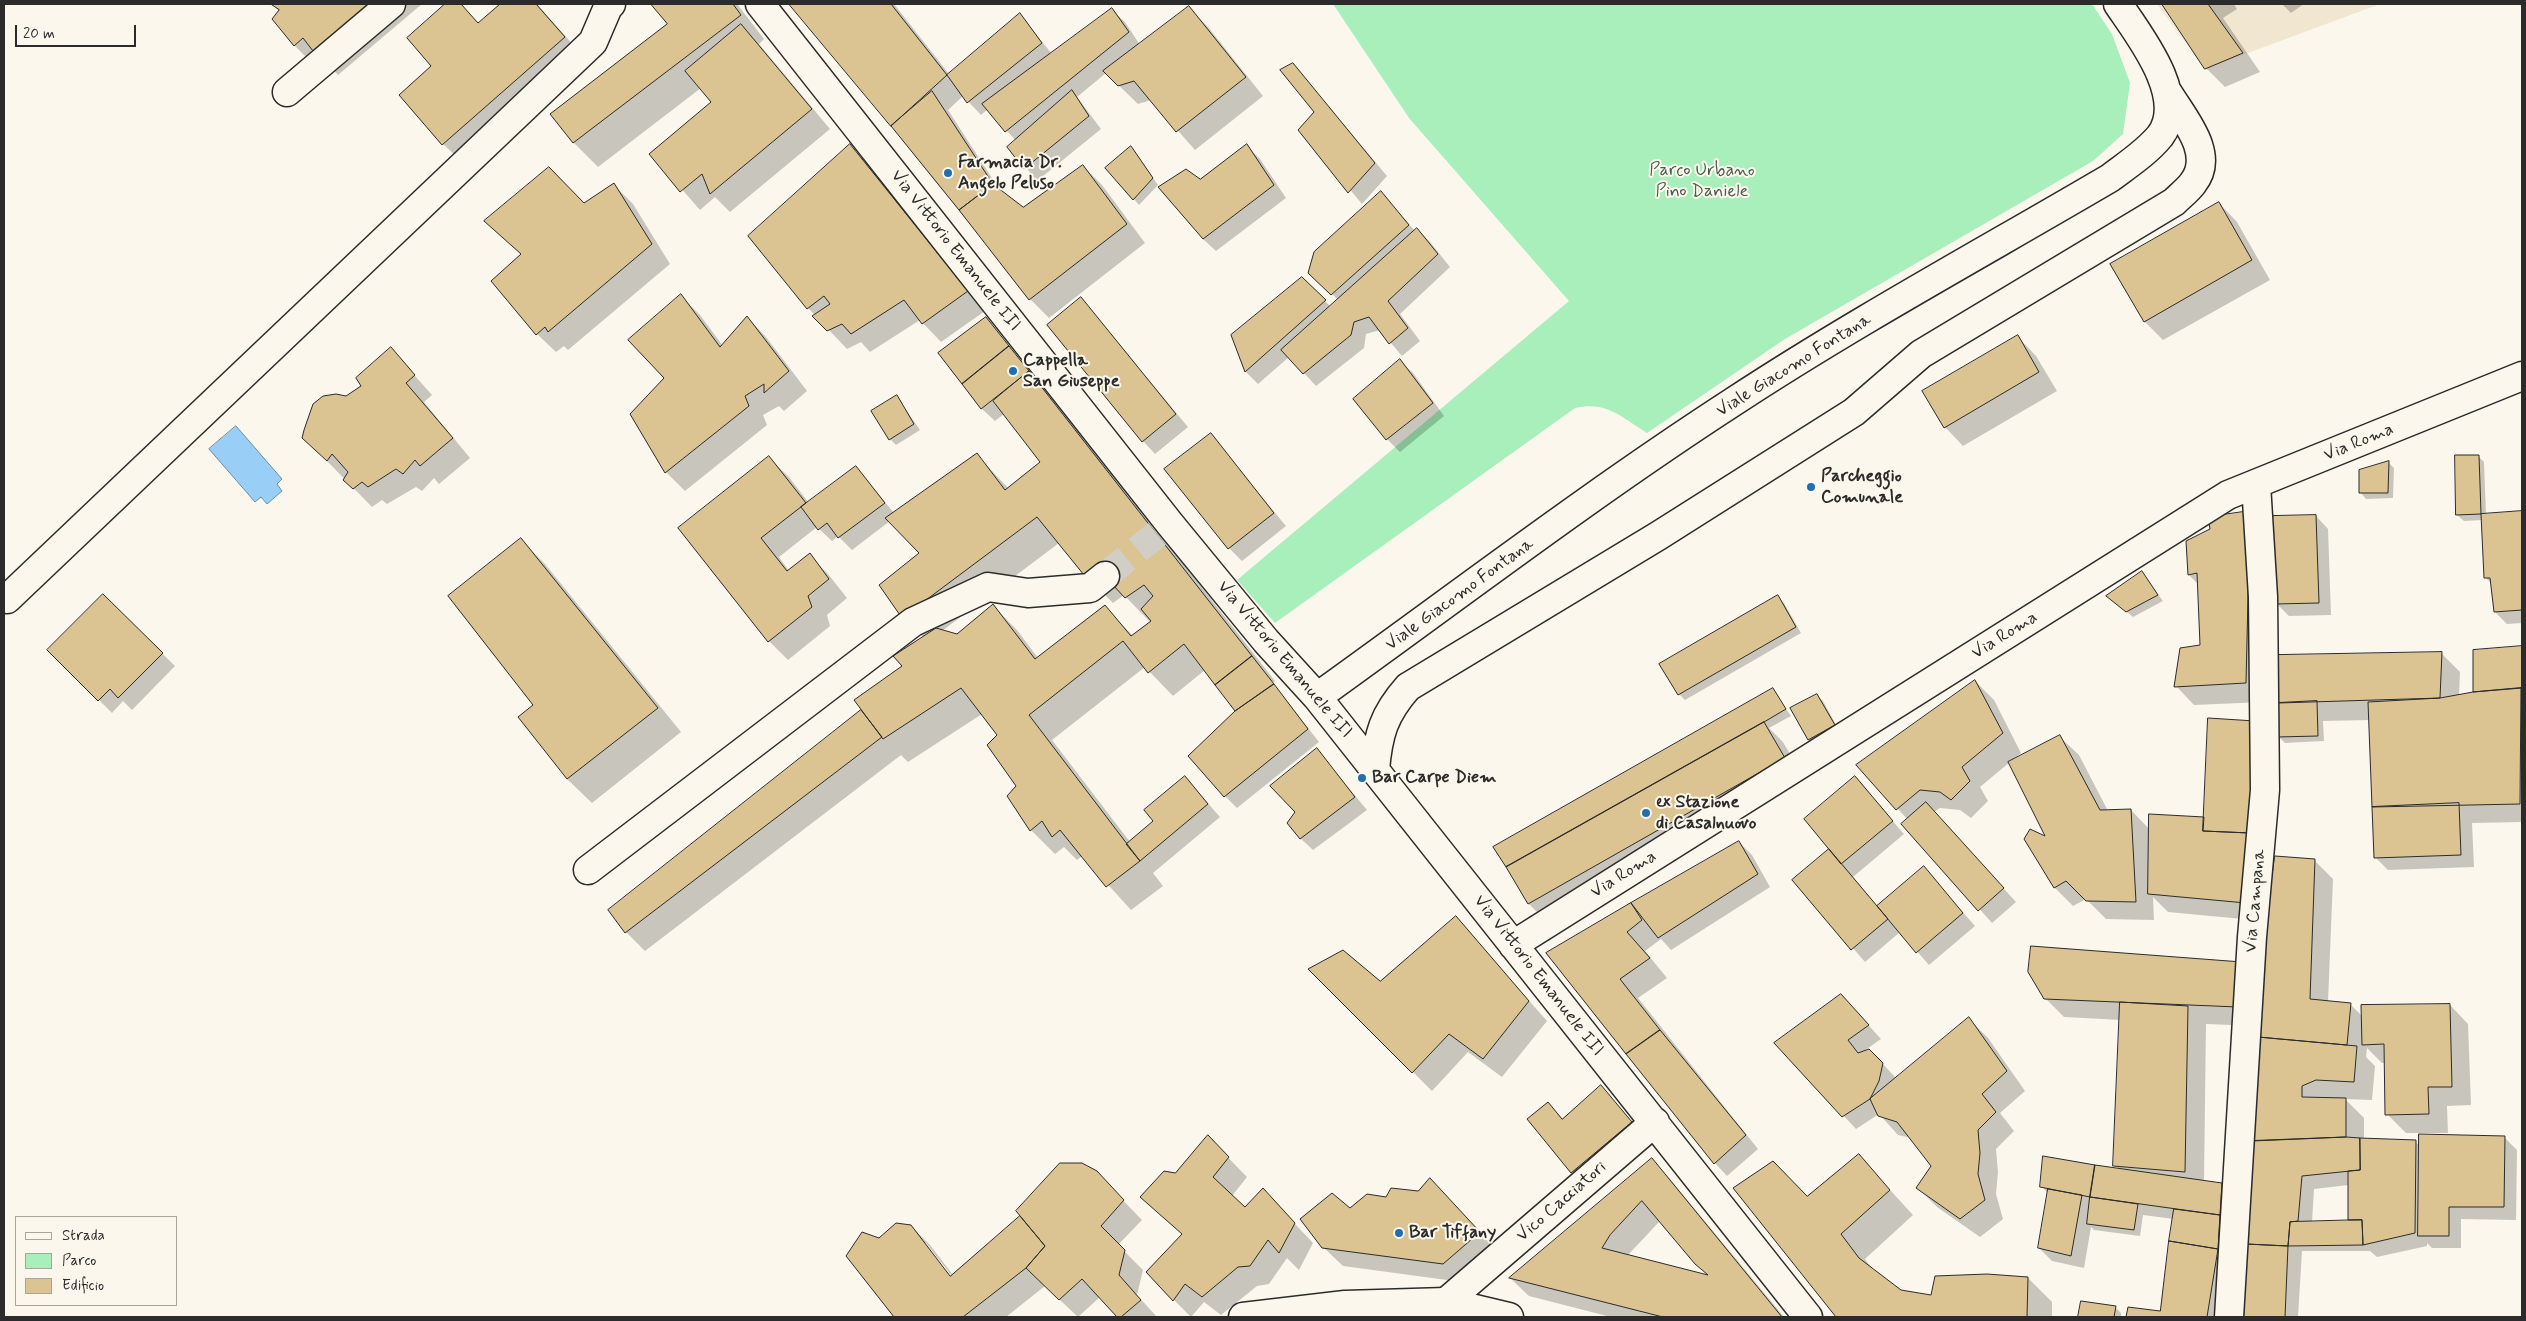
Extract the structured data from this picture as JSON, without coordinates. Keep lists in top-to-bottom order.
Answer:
{
  "streets": {
    "street": [
      "Via Vittorio Emanuele III",
      "Viale Giacomo Fontana",
      "Via Roma",
      "Via Campana",
      "Vico Cacciatori"
    ]
  },
  "crossings": [
    ["Via Vittorio Emanuele III", "Viale Giacomo Fontana"],
    ["Via Vittorio Emanuele III", "Via Roma"],
    ["Via Vittorio Emanuele III", "Vico Cacciatori"],
    ["Via Roma", "Via Campana"]
  ],
  "parks": ["Parco Urbano Pino Daniele"],
  "places": [
    "Farmacia Dr. Angelo Peluso",
    "Cappella San Giuseppe",
    "Parcheggio Comunale",
    "Bar Carpe Diem",
    "ex Stazione di Casalnuovo",
    "Bar Tiffany"
  ],
  "legend": ["Strada", "Parco", "Edificio"],
  "scale_bar": "20 m"
}
